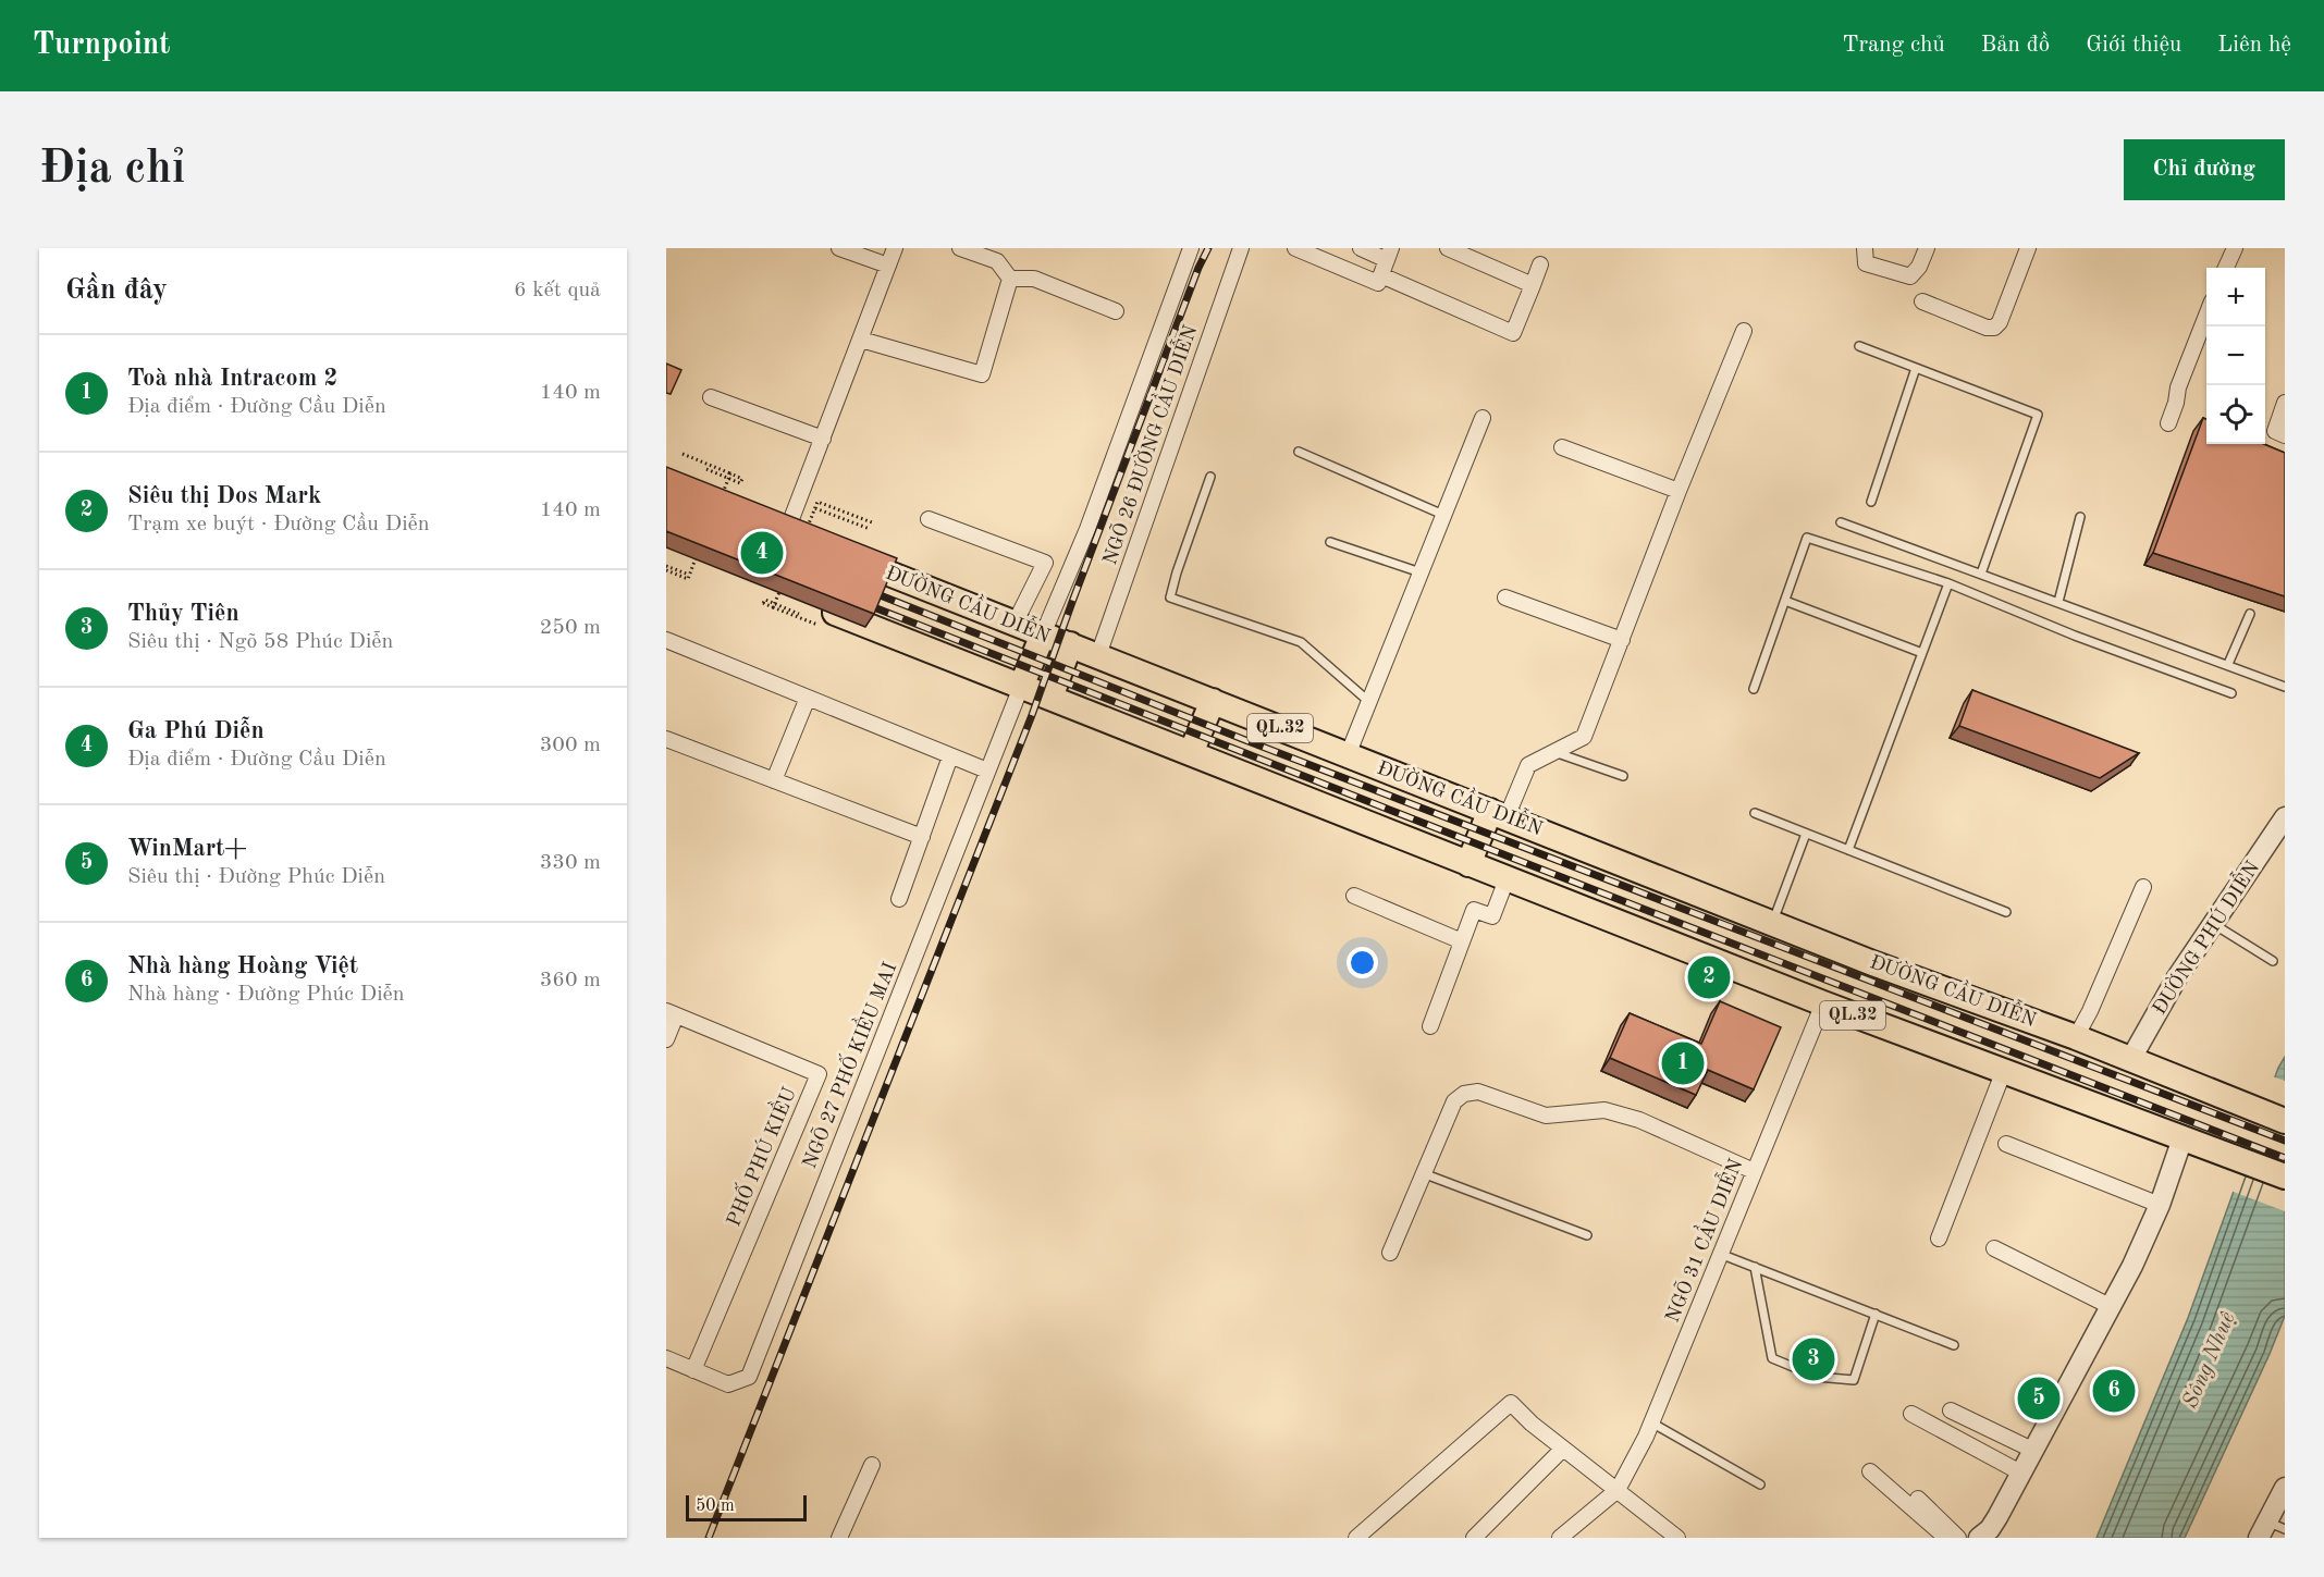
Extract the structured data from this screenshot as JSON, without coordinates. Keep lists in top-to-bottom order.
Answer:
{
  "streets": {
    "highway": ["ĐƯỜNG CẦU DIỄN", "QL.32"],
    "street": [
      "NGÕ 26 ĐƯỜNG CẦU DIỄN",
      "ĐƯỜNG PHÚ DIỄN",
      "NGÕ 27 PHỐ KIỀU MAI",
      "PHỐ PHÚ KIỀU",
      "NGÕ 31 CẦU DIỄN"
    ]
  },
  "crossings": [
    ["NGÕ 26 ĐƯỜNG CẦU DIỄN", "ĐƯỜNG CẦU DIỄN"],
    ["ĐƯỜNG CẦU DIỄN", "ĐƯỜNG PHÚ DIỄN"],
    ["QL.32", "NGÕ 27 PHỐ KIỀU MAI"],
    ["QL.32", "NGÕ 31 CẦU DIỄN"],
    ["NGÕ 27 PHỐ KIỀU MAI", "PHỐ PHÚ KIỀU"]
  ],
  "water": ["Sông Nhuệ"],
  "scale_bar": "50 m",
  "page": {
    "header": "Turnpoint",
    "nav": [
      "Trang chủ",
      "Bản đồ",
      "Giới thiệu",
      "Liên hệ"
    ],
    "buttons": "Chỉ đường",
    "title": "Địa chỉ",
    "heading": ["Gần đây", "6 kết quả"],
    "map_buttons": ["+", "−"],
    "list": [
      {
        "mark": "1",
        "name": "Toà nhà Intracom 2",
        "note": "Địa điểm · Đường Cầu Diễn",
        "value": "140 m"
      },
      {
        "mark": "2",
        "name": "Siêu thị Dos Mark",
        "note": "Trạm xe buýt · Đường Cầu Diễn",
        "value": "140 m"
      },
      {
        "mark": "3",
        "name": "Thủy Tiên",
        "note": "Siêu thị · Ngõ 58 Phúc Diễn",
        "value": "250 m"
      },
      {
        "mark": "4",
        "name": "Ga Phú Diễn",
        "note": "Địa điểm · Đường Cầu Diễn",
        "value": "300 m"
      },
      {
        "mark": "5",
        "name": "WinMart+",
        "note": "Siêu thị · Đường Phúc Diễn",
        "value": "330 m"
      },
      {
        "mark": "6",
        "name": "Nhà hàng Hoàng Việt",
        "note": "Nhà hàng · Đường Phúc Diễn",
        "value": "360 m"
      }
    ],
    "pins": [
      "4",
      "2",
      "1",
      "3",
      "6",
      "5"
    ],
    "scale": "50 m"
  }
}
